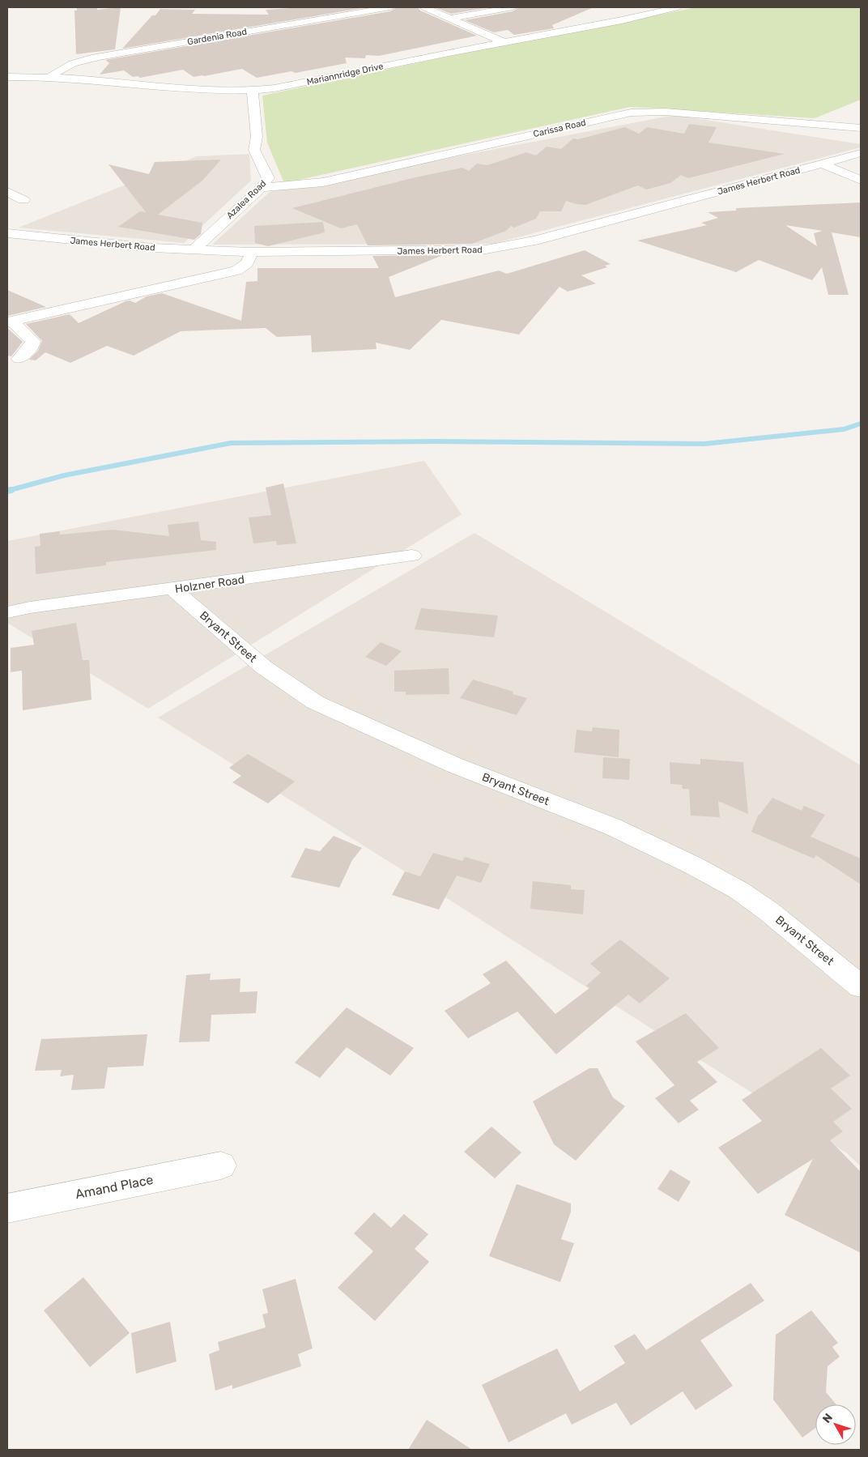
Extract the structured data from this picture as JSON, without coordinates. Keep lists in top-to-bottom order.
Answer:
{
  "streets": {
    "street": [
      "Gardenia Road",
      "Mariannridge Drive",
      "Carissa Road",
      "James Herbert Road",
      "Azalea Road",
      "Holzner Road",
      "Bryant Street",
      "Amand Place"
    ]
  },
  "crossings": [
    ["Gardenia Road", "Mariannridge Drive"],
    ["Mariannridge Drive", "Azalea Road"],
    ["Carissa Road", "Azalea Road"],
    ["James Herbert Road", "Azalea Road"],
    ["Holzner Road", "Bryant Street"]
  ],
  "north": "top left"
}
